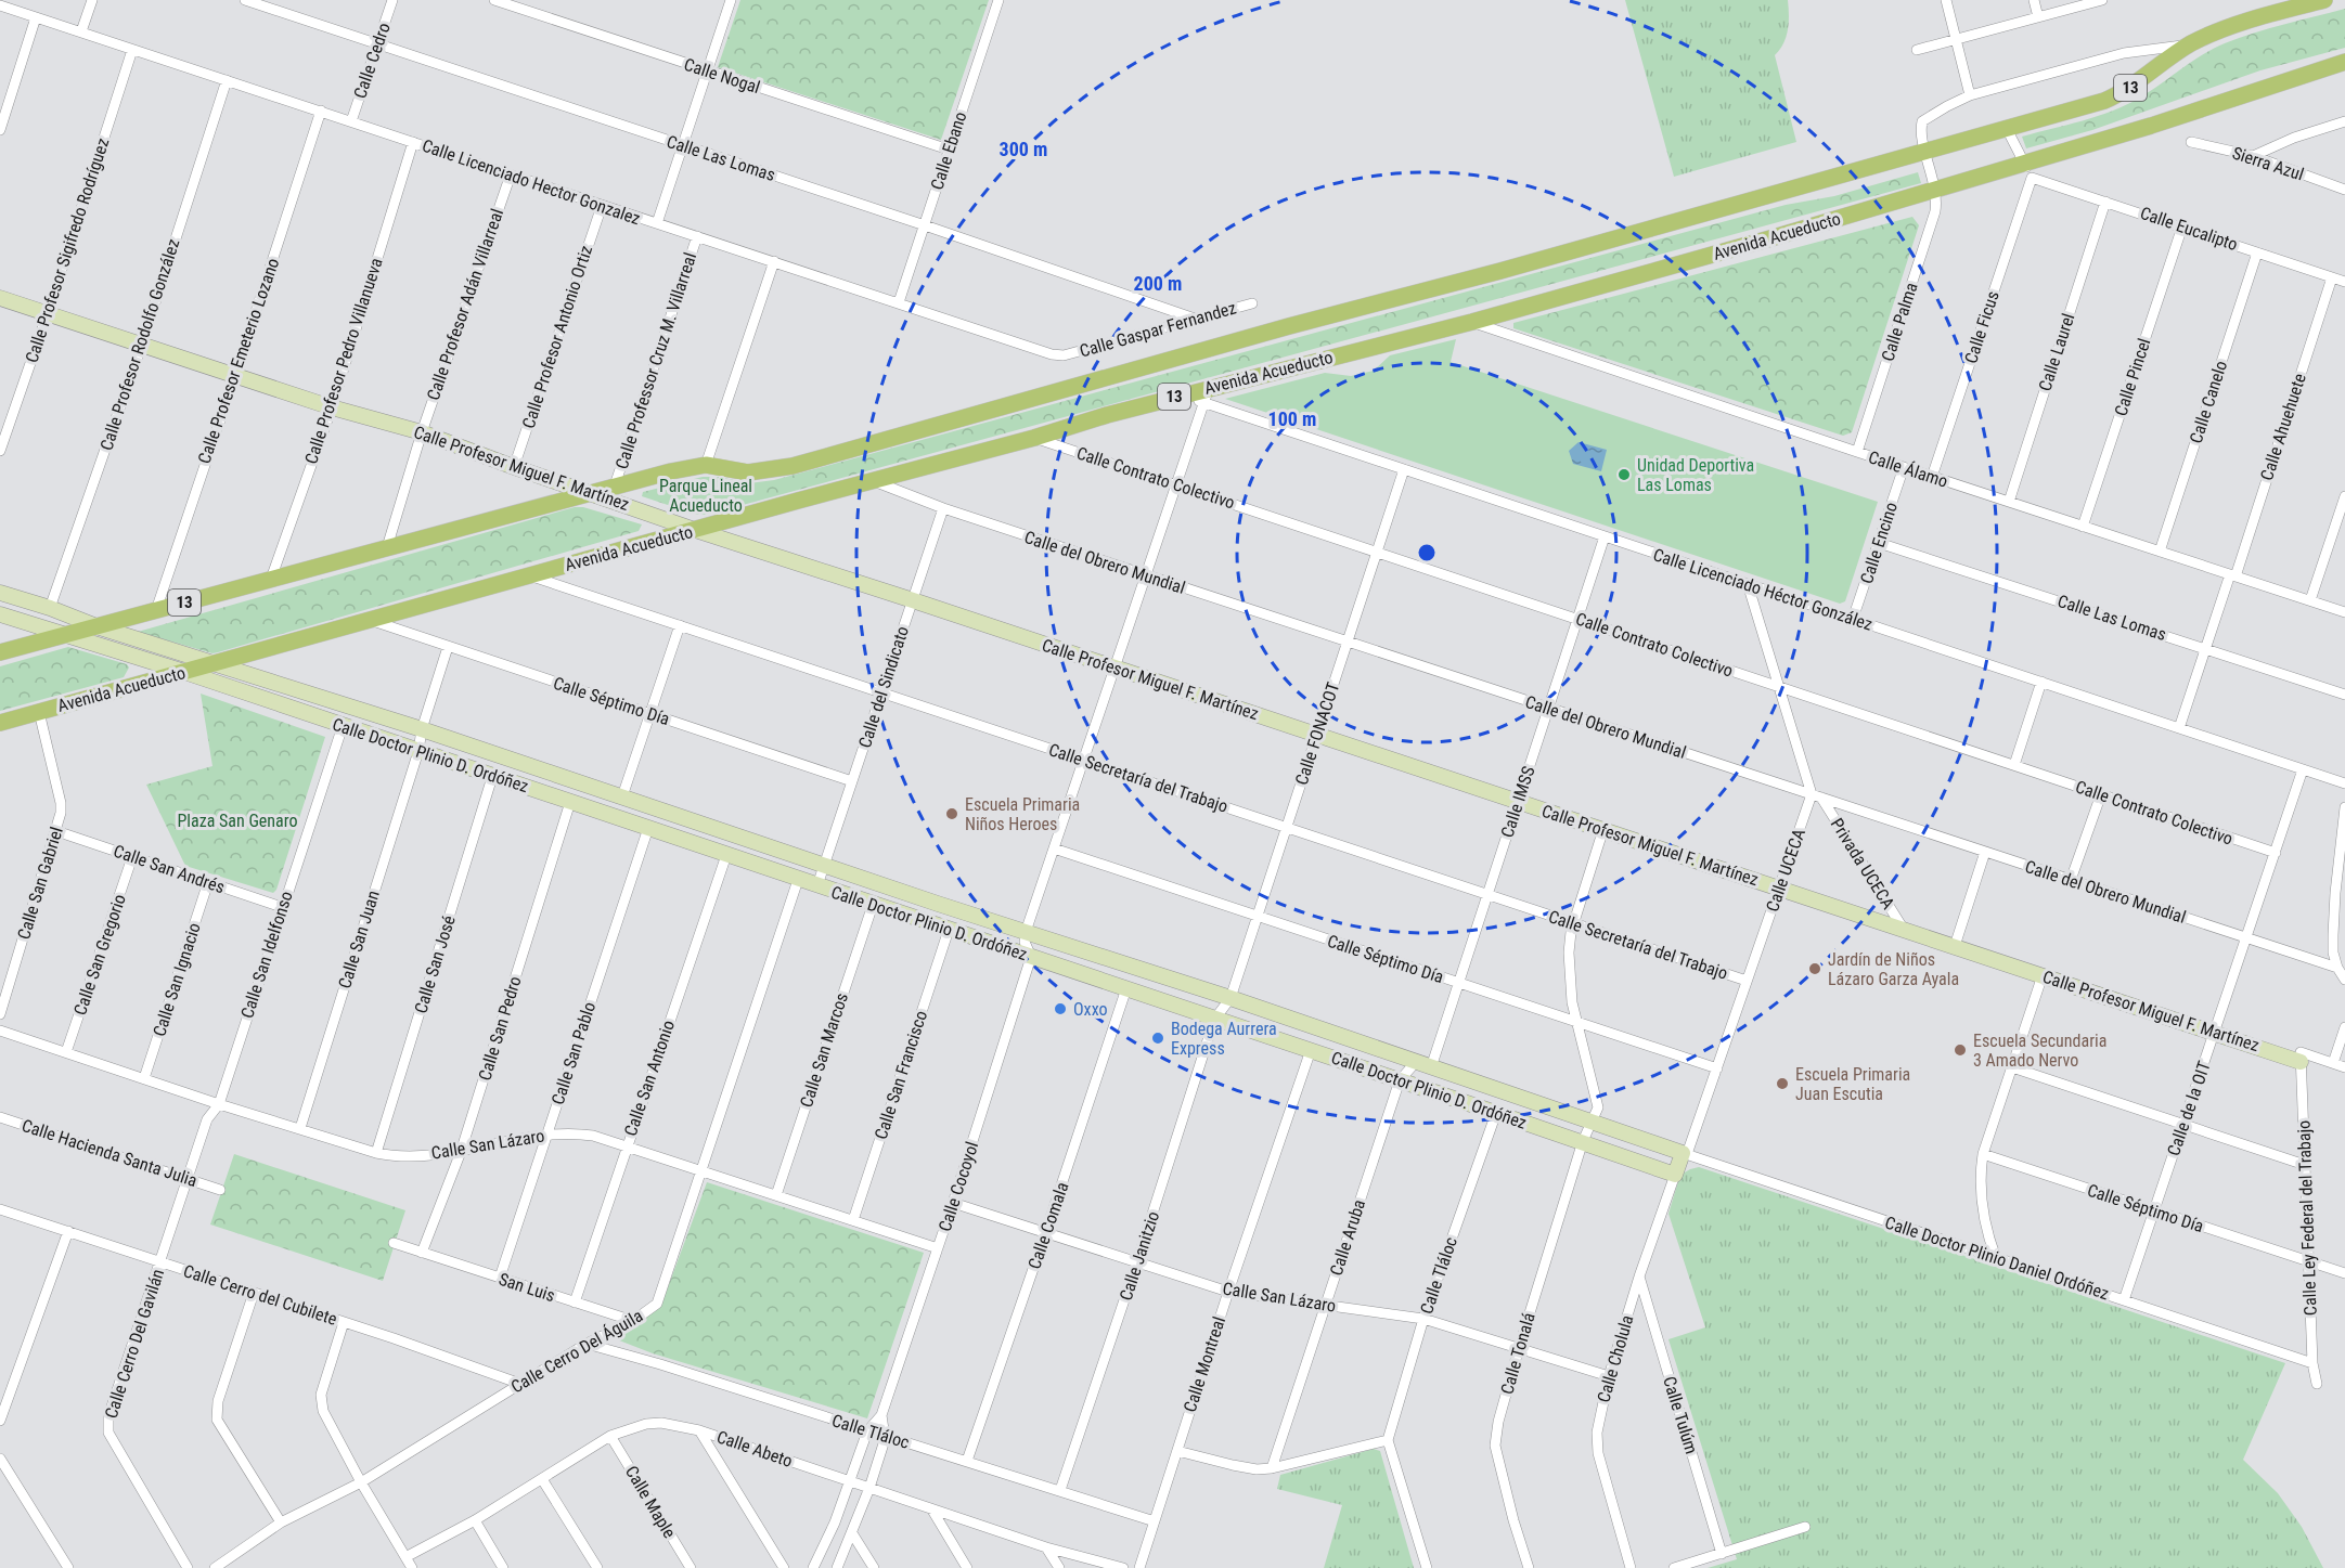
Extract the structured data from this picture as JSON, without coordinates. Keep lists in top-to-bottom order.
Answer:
{
  "streets": {
    "main road": ["13", "Avenida Acueducto"],
    "street": [
      "Calle Cedro",
      "Calle Nogal",
      "Calle Ebano",
      "Calle Las Lomas",
      "Sierra Azul",
      "Calle Licenciado Hector Gonzalez",
      "Calle Eucalipto",
      "Calle Profesor Sigifredo Rodríguez",
      "Calle Profesor Adán Villarreal",
      "Calle Palma",
      "Calle Ficus",
      "Calle Gaspar Fernandez",
      "Calle Profesor Antonio Ortiz",
      "Calle Profesor Rodolfo González",
      "Calle Laurel",
      "Calle Profesor Emeterio Lozano",
      "Calle Profesor Pedro Villanueva",
      "Calle Professor Cruz M. Villarreal",
      "Calle Pincel",
      "Calle Canelo",
      "Calle Ahuehuete",
      "Calle Profesor Miguel F. Martínez",
      "Calle Álamo",
      "Calle Contrato Colectivo",
      "Calle Encino",
      "Calle del Obrero Mundial",
      "Calle Licenciado Héctor González",
      "Calle del Sindicato",
      "Calle Séptimo Día",
      "Calle FONACOT",
      "Calle Doctor Plinio D. Ordóñez",
      "Calle Secretaría del Trabajo",
      "Calle IMSS",
      "Privada UCECA",
      "Calle San Andrés",
      "Calle UCECA",
      "Calle San Gabriel",
      "Calle San Juan",
      "Calle San Gregorio",
      "Calle San Idelfonso",
      "Calle San José",
      "Calle San Ignacio",
      "Calle San Pedro",
      "Calle San Marcos",
      "Calle San Pablo",
      "Calle San Francisco",
      "Calle San Antonio",
      "Calle de la OIT",
      "Calle San Lázaro",
      "Calle Hacienda Santa Julia",
      "Calle Cocoyol",
      "Calle Ley Federal del Trabajo",
      "Calle Comala",
      "Calle Aruba",
      "Calle Janitzio",
      "Calle Doctor Plinio Daniel Ordóñez",
      "Calle Tláloc",
      "San Luis",
      "Calle Cerro del Cubilete",
      "Calle Cerro Del Gavilán",
      "Calle Cerro Del Águila",
      "Calle Tonalá",
      "Calle Cholula",
      "Calle Montreal",
      "Calle Tulúm",
      "Calle Abeto",
      "Calle Maple"
    ]
  },
  "crossings": [
    ["Calle Cedro", "Calle Las Lomas"],
    ["Calle Cedro", "Calle Licenciado Hector Gonzalez"],
    ["Calle Nogal", "Calle Ebano"],
    ["Calle Ebano", "Calle Las Lomas"],
    ["Calle Ebano", "Calle Licenciado Hector Gonzalez"],
    ["Calle Las Lomas", "Calle Gaspar Fernandez"],
    ["Calle Las Lomas", "Calle Ahuehuete"],
    ["Calle Las Lomas", "Calle Encino"],
    ["Calle Licenciado Hector Gonzalez", "Calle Profesor Sigifredo Rodríguez"],
    ["Calle Licenciado Hector Gonzalez", "Calle Profesor Adán Villarreal"],
    ["Calle Licenciado Hector Gonzalez", "Calle Gaspar Fernandez"],
    ["Calle Licenciado Hector Gonzalez", "Calle Profesor Antonio Ortiz"],
    ["Calle Licenciado Hector Gonzalez", "Calle Profesor Rodolfo González"],
    ["Calle Licenciado Hector Gonzalez", "Calle Profesor Emeterio Lozano"],
    ["Calle Licenciado Hector Gonzalez", "Calle Profesor Pedro Villanueva"],
    ["Calle Licenciado Hector Gonzalez", "Calle Professor Cruz M. Villarreal"],
    ["Calle Eucalipto", "Avenida Acueducto"],
    ["Calle Eucalipto", "Calle Ficus"],
    ["Calle Eucalipto", "Calle Laurel"],
    ["Calle Eucalipto", "Calle Pincel"],
    ["Calle Eucalipto", "Calle Canelo"],
    ["Calle Eucalipto", "Calle Ahuehuete"],
    ["Avenida Acueducto", "Calle Profesor Adán Villarreal"],
    ["Avenida Acueducto", "Calle Palma"],
    ["Avenida Acueducto", "Calle Ficus"],
    ["Avenida Acueducto", "Calle Profesor Emeterio Lozano"],
    ["Avenida Acueducto", "Calle Profesor Pedro Villanueva"],
    ["Avenida Acueducto", "Calle Professor Cruz M. Villarreal"],
    ["Avenida Acueducto", "Calle Profesor Miguel F. Martínez"],
    ["Avenida Acueducto", "Calle Álamo"],
    ["Avenida Acueducto", "Calle Contrato Colectivo"],
    ["Avenida Acueducto", "Calle del Obrero Mundial"],
    ["Avenida Acueducto", "Calle Licenciado Héctor González"],
    ["Avenida Acueducto", "Calle Séptimo Día"],
    ["Avenida Acueducto", "Calle Doctor Plinio D. Ordóñez"],
    ["Avenida Acueducto", "Calle Secretaría del Trabajo"],
    ["Avenida Acueducto", "Calle San Gabriel"],
    ["Calle Profesor Sigifredo Rodríguez", "Calle Profesor Miguel F. Martínez"],
    ["Calle Profesor Adán Villarreal", "Calle Profesor Miguel F. Martínez"],
    ["Calle Palma", "Calle Álamo"],
    ["Calle Ficus", "Calle Álamo"],
    ["Calle Profesor Antonio Ortiz", "Calle Profesor Miguel F. Martínez"],
    ["Calle Profesor Rodolfo González", "Calle Profesor Miguel F. Martínez"],
    ["Calle Profesor Rodolfo González", "Calle Doctor Plinio D. Ordóñez"],
    ["Calle Laurel", "Calle Álamo"],
    ["Calle Profesor Emeterio Lozano", "Calle Profesor Miguel F. Martínez"],
    ["Calle Profesor Pedro Villanueva", "Calle Profesor Miguel F. Martínez"],
    ["Calle Pincel", "Calle Álamo"],
    ["Calle Canelo", "Calle Álamo"],
    ["Calle Ahuehuete", "Calle Álamo"],
    ["Calle Ahuehuete", "Calle Licenciado Héctor González"],
    ["Calle Profesor Miguel F. Martínez", "Calle del Sindicato"],
    ["Calle Profesor Miguel F. Martínez", "Calle FONACOT"],
    ["Calle Profesor Miguel F. Martínez", "Calle IMSS"],
    ["Calle Profesor Miguel F. Martínez", "Privada UCECA"],
    ["Calle Profesor Miguel F. Martínez", "Calle UCECA"],
    ["Calle Profesor Miguel F. Martínez", "Calle de la OIT"],
    ["Calle Profesor Miguel F. Martínez", "Calle Ley Federal del Trabajo"],
    ["Calle Álamo", "Calle Encino"],
    ["Calle Contrato Colectivo", "Calle FONACOT"],
    ["Calle Contrato Colectivo", "Calle IMSS"],
    ["Calle Contrato Colectivo", "Calle de la OIT"],
    ["Calle Encino", "Calle Licenciado Héctor González"],
    ["Calle del Obrero Mundial", "Calle del Sindicato"],
    ["Calle del Obrero Mundial", "Calle FONACOT"],
    ["Calle del Obrero Mundial", "Calle IMSS"],
    ["Calle del Obrero Mundial", "Privada UCECA"],
    ["Calle del Obrero Mundial", "Calle UCECA"],
    ["Calle del Obrero Mundial", "Calle de la OIT"],
    ["Calle Licenciado Héctor González", "Calle FONACOT"],
    ["Calle Licenciado Héctor González", "Calle IMSS"],
    ["Calle Licenciado Héctor González", "Calle de la OIT"],
    ["Calle del Sindicato", "Calle Séptimo Día"],
    ["Calle del Sindicato", "Calle Doctor Plinio D. Ordóñez"],
    ["Calle del Sindicato", "Calle Secretaría del Trabajo"],
    ["Calle Séptimo Día", "Calle FONACOT"],
    ["Calle Séptimo Día", "Calle IMSS"],
    ["Calle Séptimo Día", "Calle UCECA"],
    ["Calle Séptimo Día", "Calle San Juan"],
    ["Calle Séptimo Día", "Calle de la OIT"],
    ["Calle Séptimo Día", "Calle Ley Federal del Trabajo"],
    ["Calle FONACOT", "Calle Doctor Plinio D. Ordóñez"],
    ["Calle FONACOT", "Calle Secretaría del Trabajo"],
    ["Calle FONACOT", "Calle Janitzio"],
    ["Calle Doctor Plinio D. Ordóñez", "Calle IMSS"],
    ["Calle Doctor Plinio D. Ordóñez", "Calle UCECA"],
    ["Calle Doctor Plinio D. Ordóñez", "Calle San Juan"],
    ["Calle Doctor Plinio D. Ordóñez", "Calle San Idelfonso"],
    ["Calle Doctor Plinio D. Ordóñez", "Calle San José"],
    ["Calle Doctor Plinio D. Ordóñez", "Calle San Pedro"],
    ["Calle Doctor Plinio D. Ordóñez", "Calle San Marcos"],
    ["Calle Doctor Plinio D. Ordóñez", "Calle San Pablo"],
    ["Calle Doctor Plinio D. Ordóñez", "Calle San Francisco"],
    ["Calle Doctor Plinio D. Ordóñez", "Calle San Antonio"],
    ["Calle Doctor Plinio D. Ordóñez", "Calle Cocoyol"],
    ["Calle Doctor Plinio D. Ordóñez", "Calle Comala"],
    ["Calle Doctor Plinio D. Ordóñez", "Calle Aruba"],
    ["Calle Doctor Plinio D. Ordóñez", "Calle Janitzio"],
    ["Calle Doctor Plinio D. Ordóñez", "Calle Doctor Plinio Daniel Ordóñez"],
    ["Calle Doctor Plinio D. Ordóñez", "Calle Tláloc"],
    ["Calle Doctor Plinio D. Ordóñez", "Calle Cerro Del Águila"],
    ["Calle Doctor Plinio D. Ordóñez", "Calle Tonalá"],
    ["Calle Doctor Plinio D. Ordóñez", "Calle Cholula"],
    ["Calle Doctor Plinio D. Ordóñez", "Calle Montreal"],
    ["Calle Secretaría del Trabajo", "Calle IMSS"],
    ["Calle Secretaría del Trabajo", "Calle UCECA"],
    ["Privada UCECA", "Calle UCECA"],
    ["Calle San Andrés", "Calle San Gabriel"],
    ["Calle San Andrés", "Calle San Gregorio"],
    ["Calle San Andrés", "Calle San Idelfonso"],
    ["Calle San Andrés", "Calle San Ignacio"],
    ["Calle UCECA", "Calle Doctor Plinio Daniel Ordóñez"],
    ["Calle UCECA", "Calle Cholula"],
    ["Calle San Juan", "Calle San Lázaro"],
    ["Calle San Gregorio", "Calle San Lázaro"],
    ["Calle San Idelfonso", "Calle San Lázaro"],
    ["Calle San Idelfonso", "Calle Hacienda Santa Julia"],
    ["Calle San Idelfonso", "Calle Cerro Del Gavilán"],
    ["Calle San José", "Calle San Lázaro"],
    ["Calle San Ignacio", "Calle San Lázaro"],
    ["Calle San Pedro", "Calle San Lázaro"],
    ["Calle San Pedro", "San Luis"],
    ["Calle San Marcos", "Calle San Lázaro"],
    ["Calle San Pablo", "Calle San Lázaro"],
    ["Calle San Pablo", "San Luis"],
    ["Calle San Francisco", "Calle San Lázaro"],
    ["Calle San Antonio", "Calle San Lázaro"],
    ["Calle San Antonio", "San Luis"],
    ["Calle de la OIT", "Calle Doctor Plinio Daniel Ordóñez"],
    ["Calle San Lázaro", "Calle Cocoyol"],
    ["Calle San Lázaro", "Calle Comala"],
    ["Calle San Lázaro", "Calle Aruba"],
    ["Calle San Lázaro", "Calle Janitzio"],
    ["Calle San Lázaro", "Calle Tláloc"],
    ["Calle San Lázaro", "Calle Cerro Del Águila"],
    ["Calle San Lázaro", "Calle Tonalá"],
    ["Calle San Lázaro", "Calle Cholula"],
    ["Calle San Lázaro", "Calle Montreal"],
    ["Calle Hacienda Santa Julia", "Calle Cerro Del Gavilán"],
    ["Calle Cocoyol", "Calle Tláloc"],
    ["Calle Ley Federal del Trabajo", "Calle Doctor Plinio Daniel Ordóñez"],
    ["Calle Comala", "Calle Tláloc"],
    ["Calle Janitzio", "Calle Tláloc"],
    ["Calle Doctor Plinio Daniel Ordóñez", "Calle Cholula"],
    ["Calle Tláloc", "Calle Cerro Del Águila"],
    ["Calle Tláloc", "Calle Montreal"],
    ["San Luis", "Calle Cerro Del Águila"],
    ["Calle Cerro del Cubilete", "Calle Cerro Del Gavilán"],
    ["Calle Cerro del Cubilete", "Calle Cerro Del Águila"],
    ["Calle Cholula", "Calle Tulúm"],
    ["Calle Abeto", "Calle Maple"]
  ],
  "parks": ["Parque Lineal Acueducto", "Plaza San Genaro"],
  "places": [
    "Unidad Deportiva Las Lomas",
    "Escuela Primaria Niños Heroes",
    "Jardín de Niños Lázaro Garza Ayala",
    "Oxxo",
    "Bodega Aurrera Express",
    "Escuela Secundaria 3 Amado Nervo",
    "Escuela Primaria Juan Escutia"
  ],
  "rings": ["300 m", "200 m", "100 m"]
}
